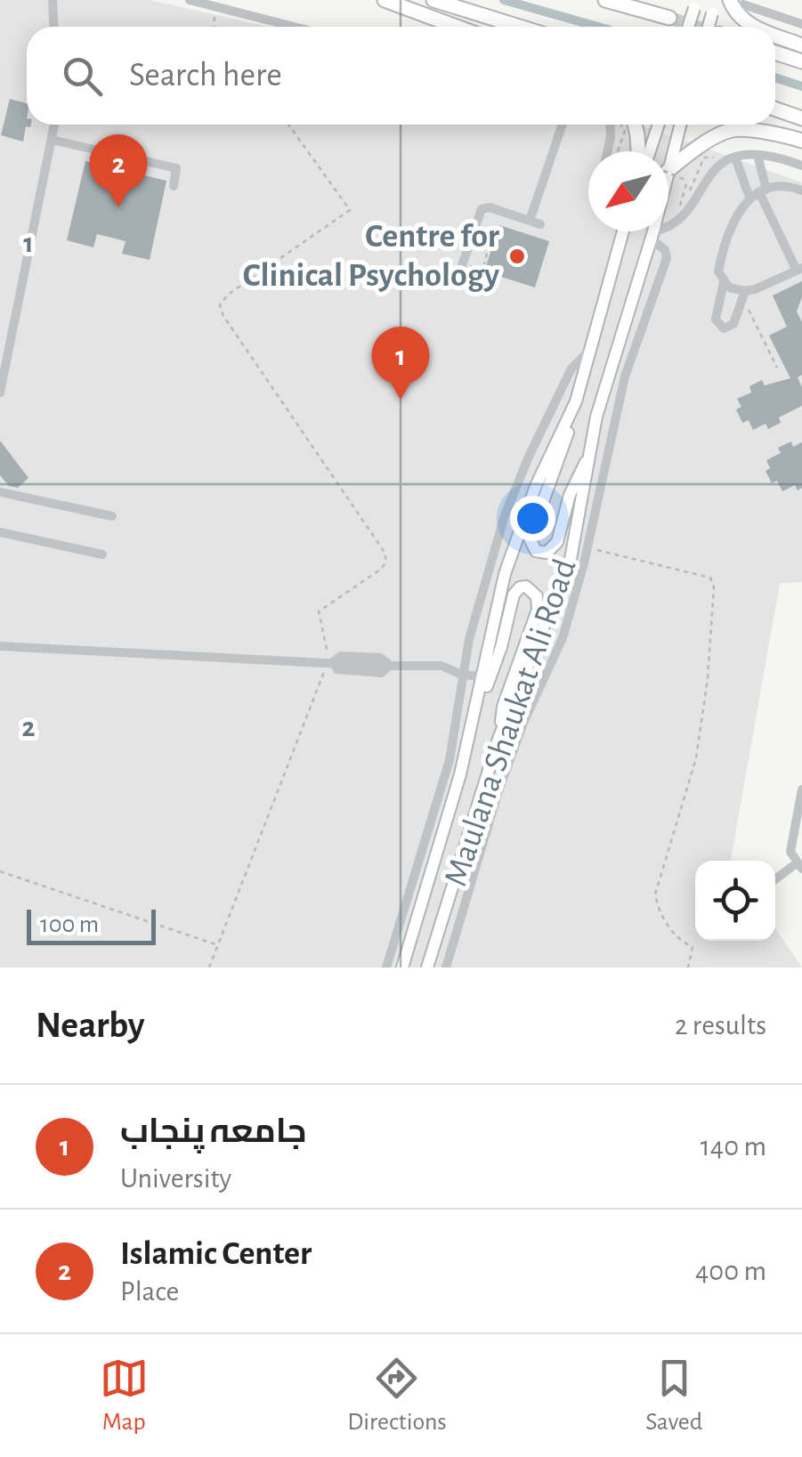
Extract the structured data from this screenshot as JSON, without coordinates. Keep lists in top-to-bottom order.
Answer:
{
  "streets": {
    "main road": ["Maulana Shaukat Ali Road"]
  },
  "places": ["Centre for Clinical Psychology"],
  "scale_bar": "100 m",
  "north": "bottom left",
  "page": {
    "search": "Search here",
    "pins": ["2", "1"],
    "scale": "100 m",
    "heading": ["Nearby", "2 results"],
    "list": [
      {
        "mark": "1",
        "name": "جامعہ پنجاب",
        "note": "University",
        "value": "140 m"
      },
      {
        "mark": "2",
        "name": "Islamic Center",
        "note": "Place",
        "value": "400 m"
      }
    ],
    "nav": ["Map", "Directions", "Saved"]
  },
  "grid": {
    "rows": ["1", "2"]
  }
}
